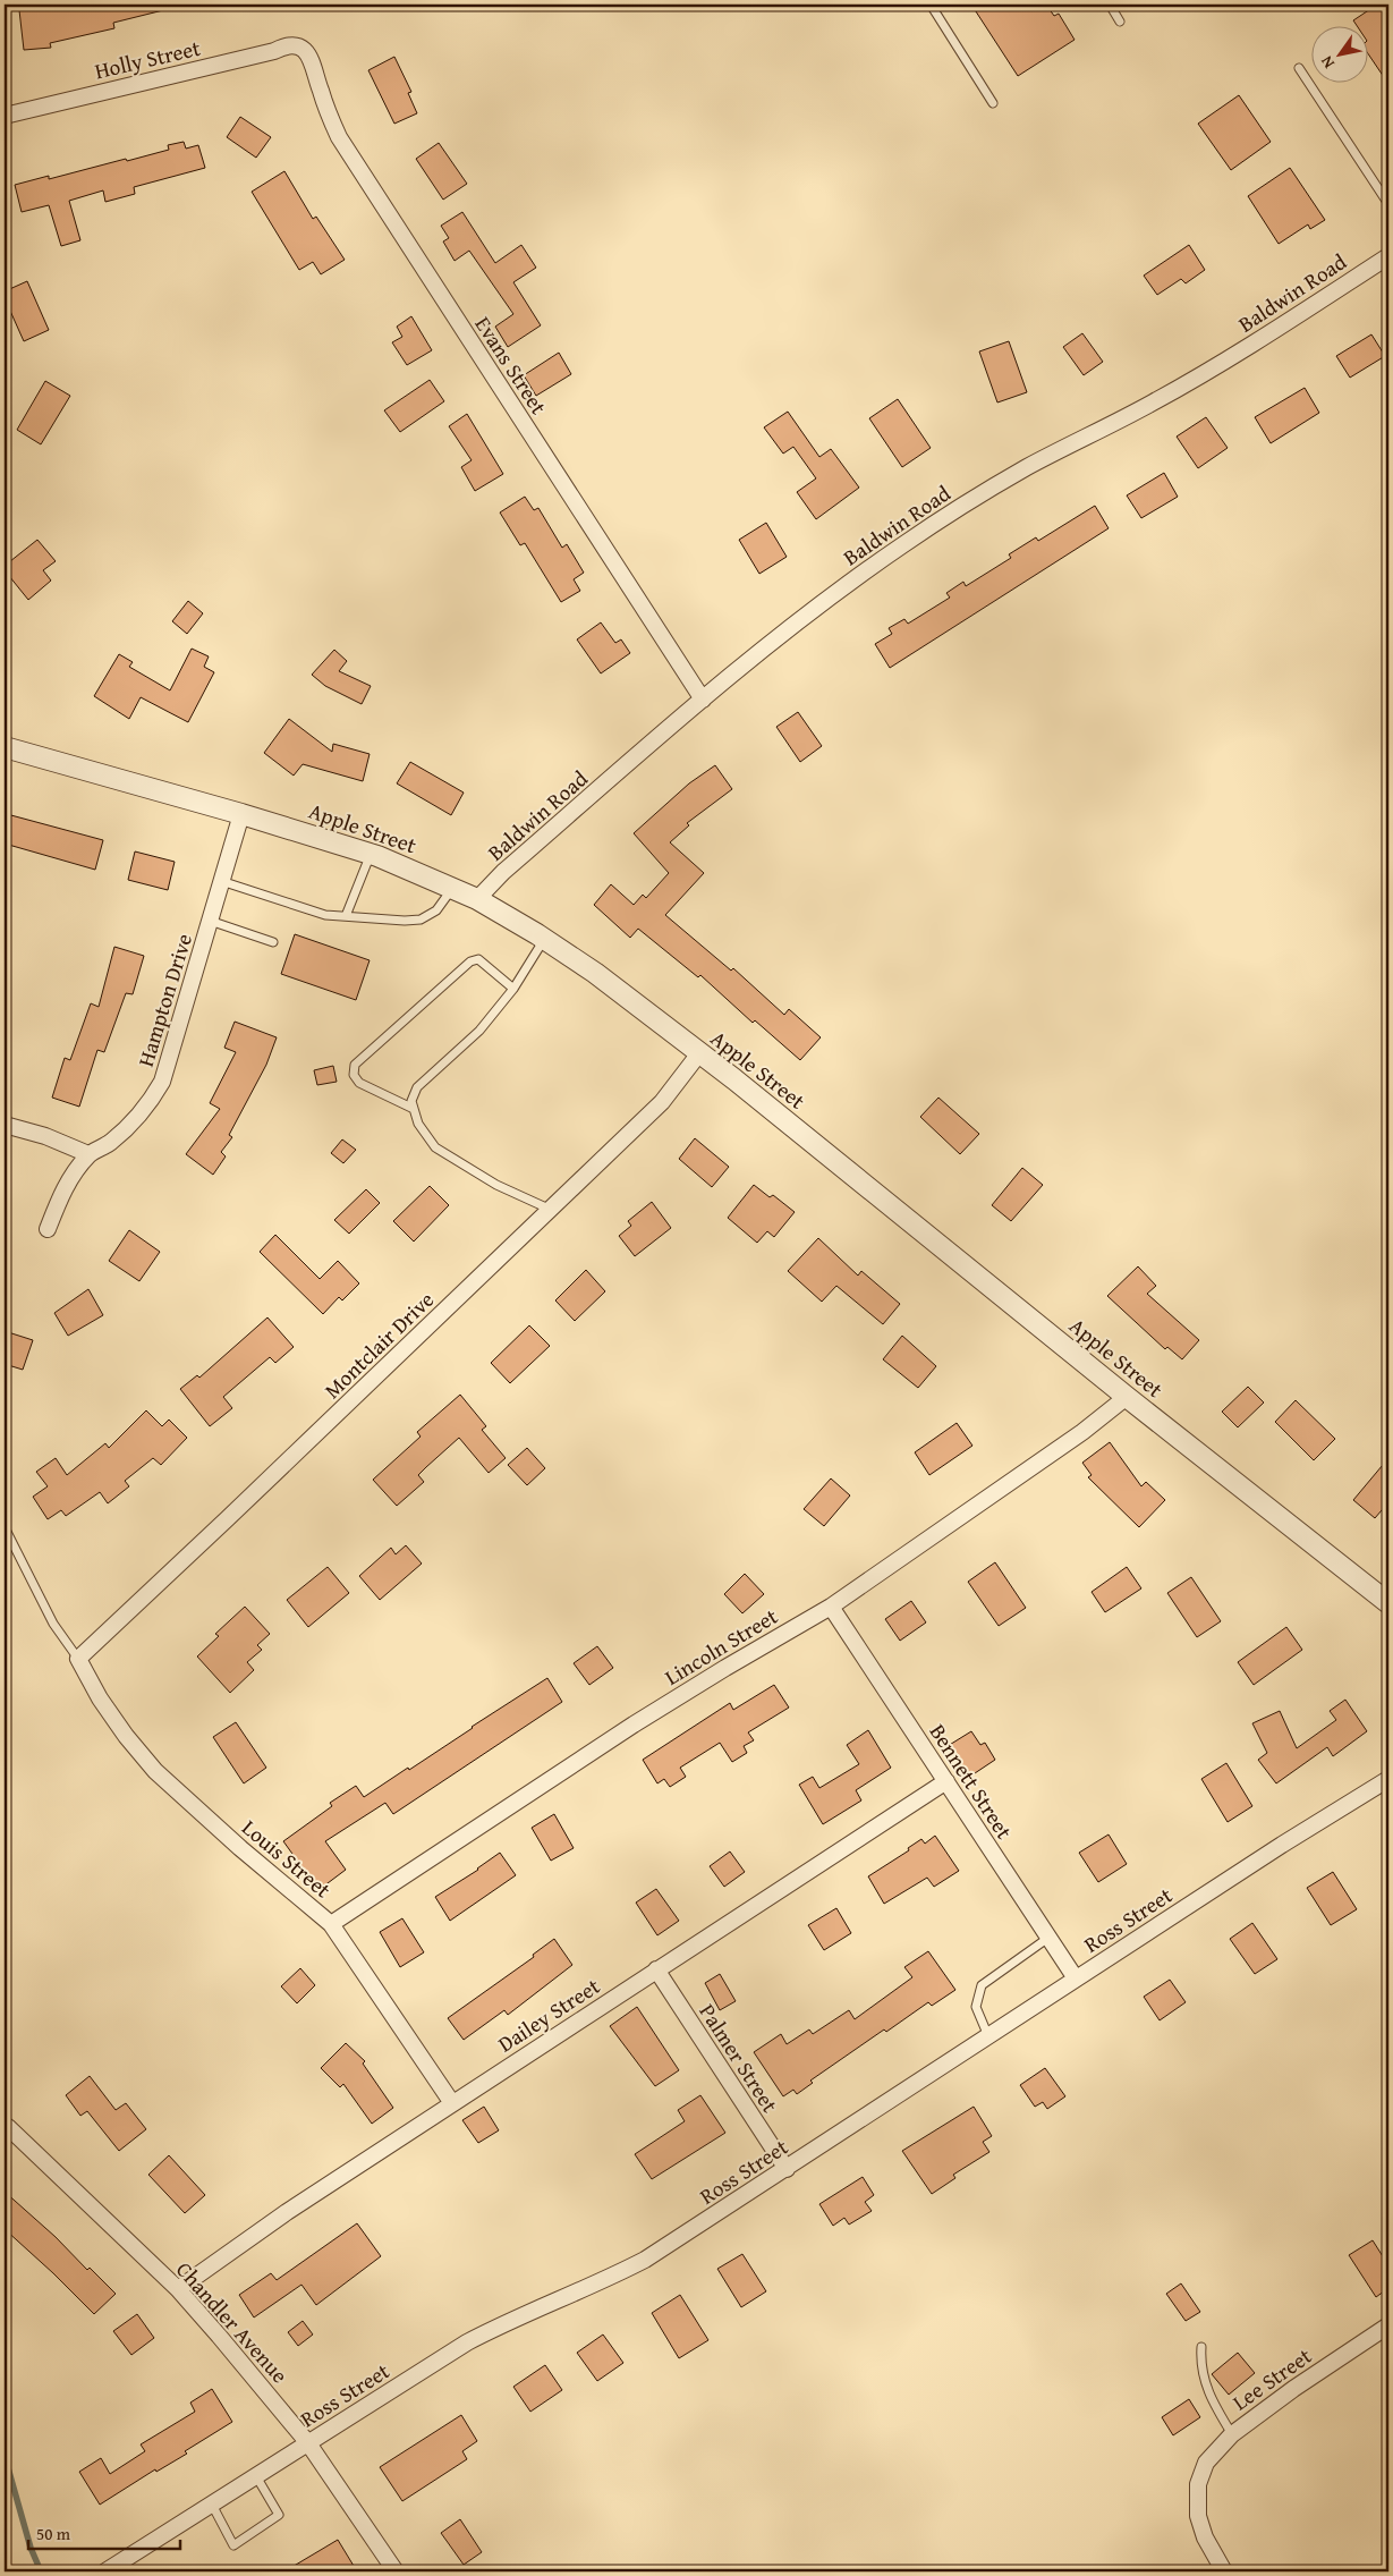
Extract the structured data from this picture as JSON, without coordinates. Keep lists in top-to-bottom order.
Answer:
{
  "streets": {
    "street": [
      "Holly Street",
      "Baldwin Road",
      "Evans Street",
      "Apple Street",
      "Hampton Drive",
      "Montclair Drive",
      "Lincoln Street",
      "Bennett Street",
      "Louis Street",
      "Ross Street",
      "Dailey Street",
      "Palmer Street",
      "Chandler Avenue",
      "Lee Street"
    ]
  },
  "crossings": [
    ["Holly Street", "Evans Street"],
    ["Baldwin Road", "Evans Street"],
    ["Baldwin Road", "Apple Street"],
    ["Apple Street", "Hampton Drive"],
    ["Apple Street", "Montclair Drive"],
    ["Apple Street", "Lincoln Street"],
    ["Montclair Drive", "Louis Street"],
    ["Lincoln Street", "Bennett Street"],
    ["Lincoln Street", "Louis Street"],
    ["Bennett Street", "Ross Street"],
    ["Bennett Street", "Dailey Street"],
    ["Louis Street", "Dailey Street"],
    ["Ross Street", "Palmer Street"],
    ["Ross Street", "Chandler Avenue"],
    ["Dailey Street", "Palmer Street"],
    ["Dailey Street", "Chandler Avenue"]
  ],
  "scale_bar": "50 m",
  "north": "bottom left"
}
